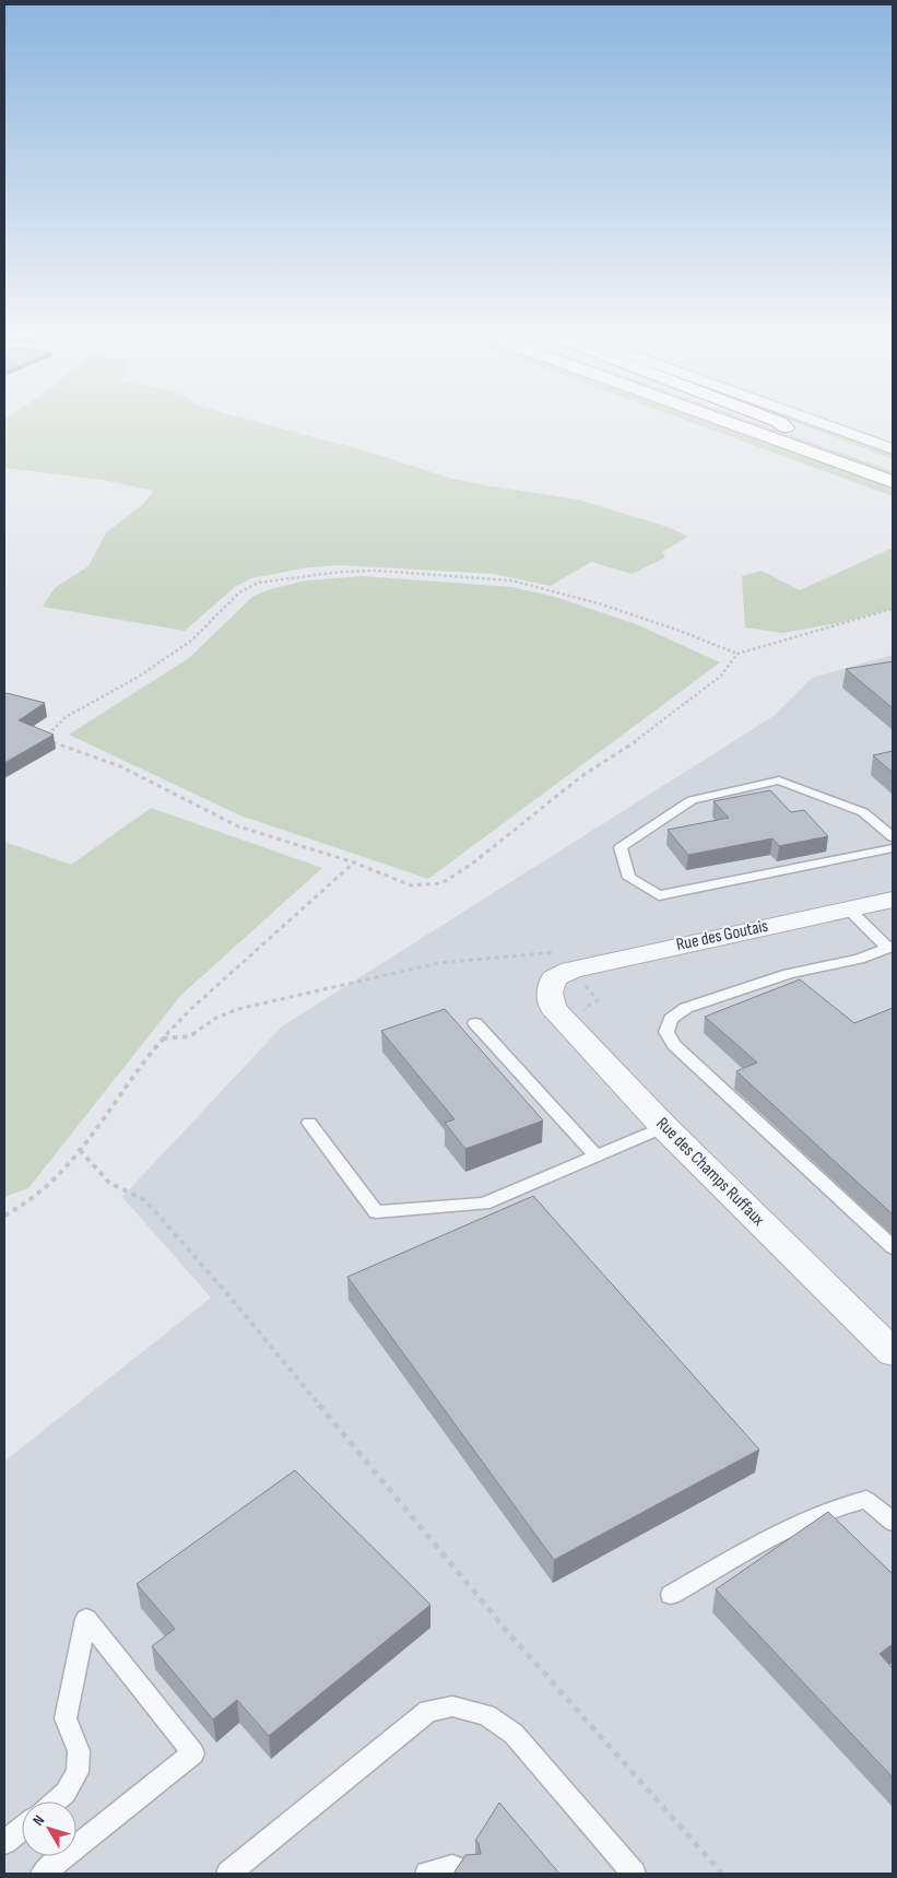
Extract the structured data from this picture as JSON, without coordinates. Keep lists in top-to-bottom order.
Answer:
{
  "streets": {
    "street": ["Rue des Goutais", "Rue des Champs Ruffaux"]
  },
  "crossings": [
    ["Rue des Goutais", "Rue des Champs Ruffaux"]
  ],
  "north": "top left"
}
